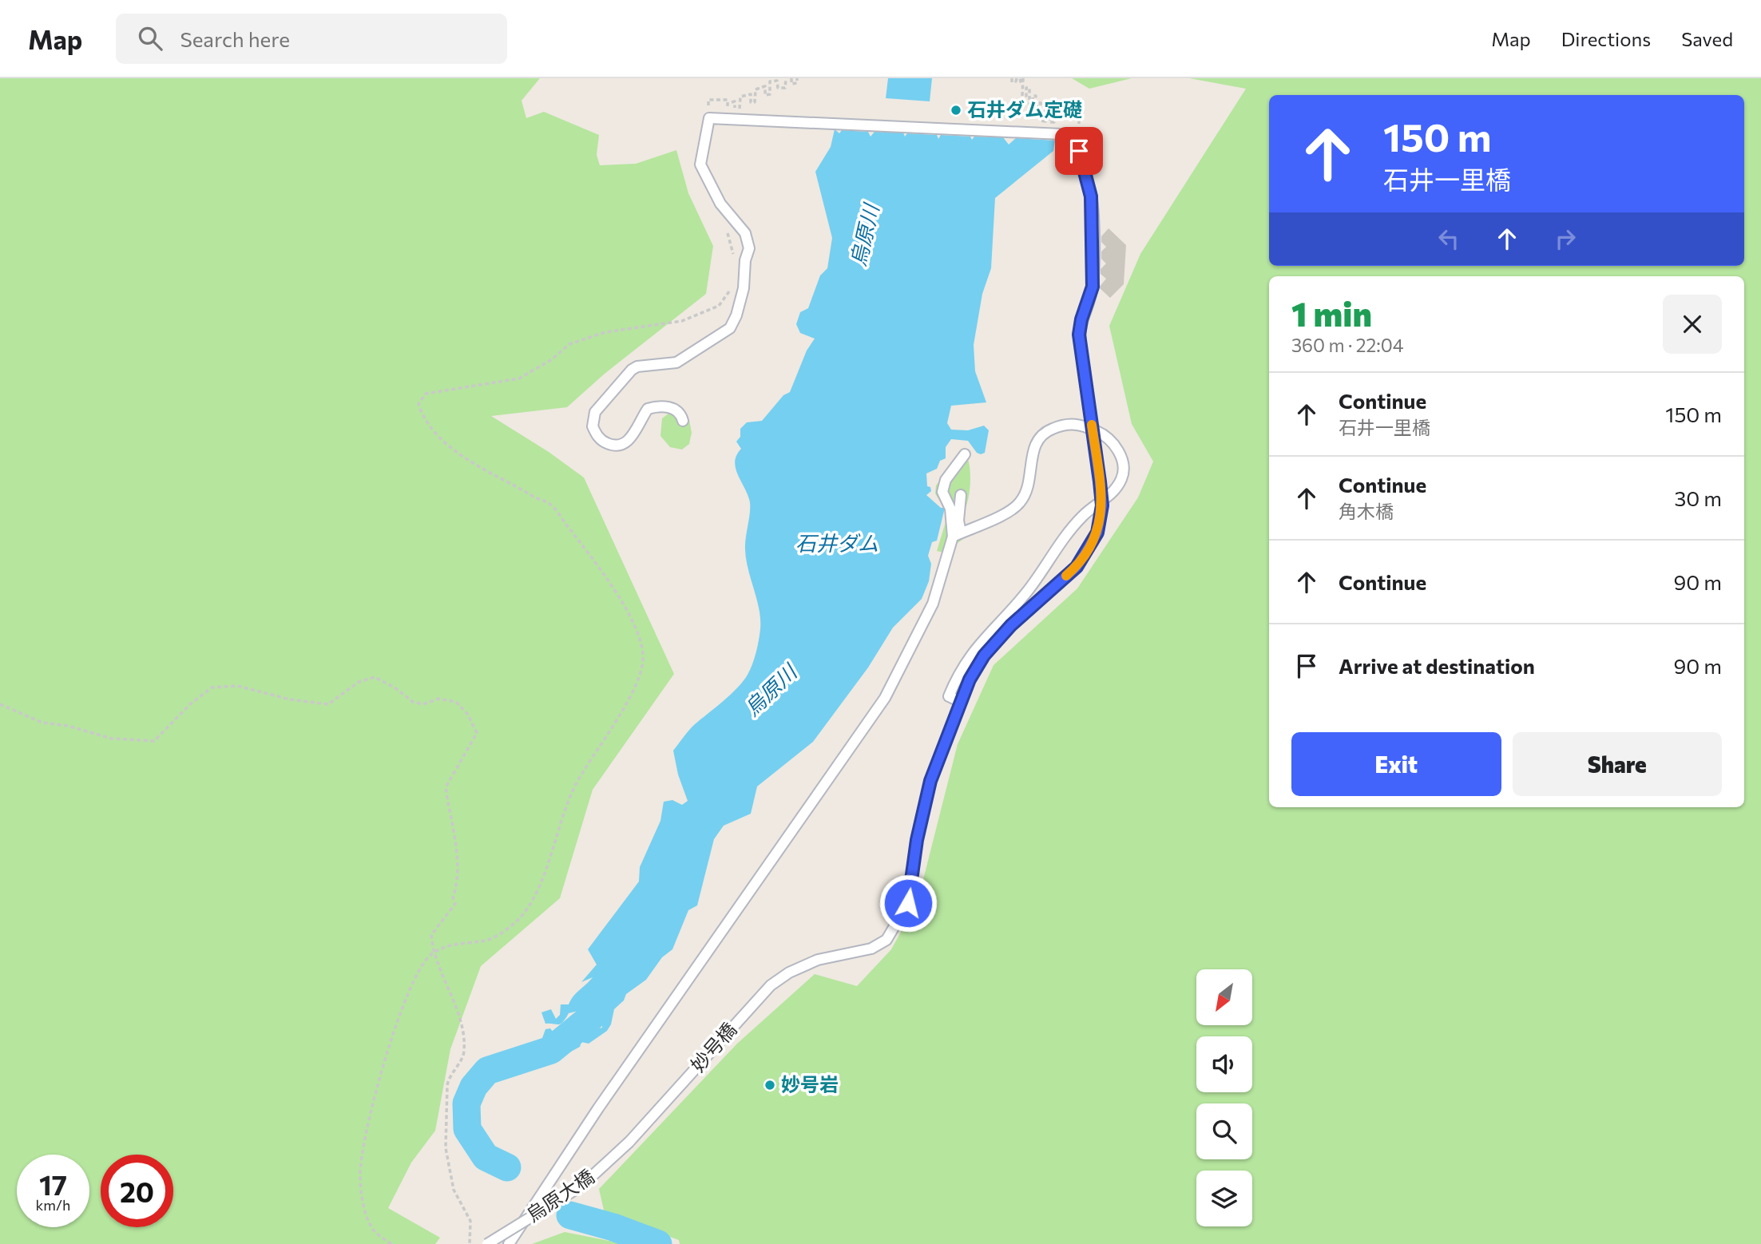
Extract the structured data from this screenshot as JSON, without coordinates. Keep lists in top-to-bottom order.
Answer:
{
  "streets": {
    "lane": ["妙号橋", "烏原大橋"]
  },
  "crossings": [
    ["妙号橋", "烏原大橋"]
  ],
  "water": ["烏原川", "石井ダム"],
  "places": ["石井ダム定礎", "妙号岩"],
  "north": "bottom left",
  "page": {
    "header": "Map",
    "search": "Search here",
    "nav": ["Map", "Directions", "Saved"],
    "turn": ["150 m", "石井一里橋"],
    "heading": ["1 min", "360 m · 22:04"],
    "list": [
      {
        "name": "Continue",
        "note": "石井一里橋",
        "value": "150 m"
      },
      {
        "name": "Continue",
        "note": "角木橋",
        "value": "30 m"
      },
      {
        "name": "Continue",
        "value": "90 m"
      },
      {
        "name": "Arrive at destination",
        "value": "90 m"
      }
    ],
    "buttons": ["Exit", "Share"],
    "speed": "17 km/h",
    "limit": "20"
  }
}
